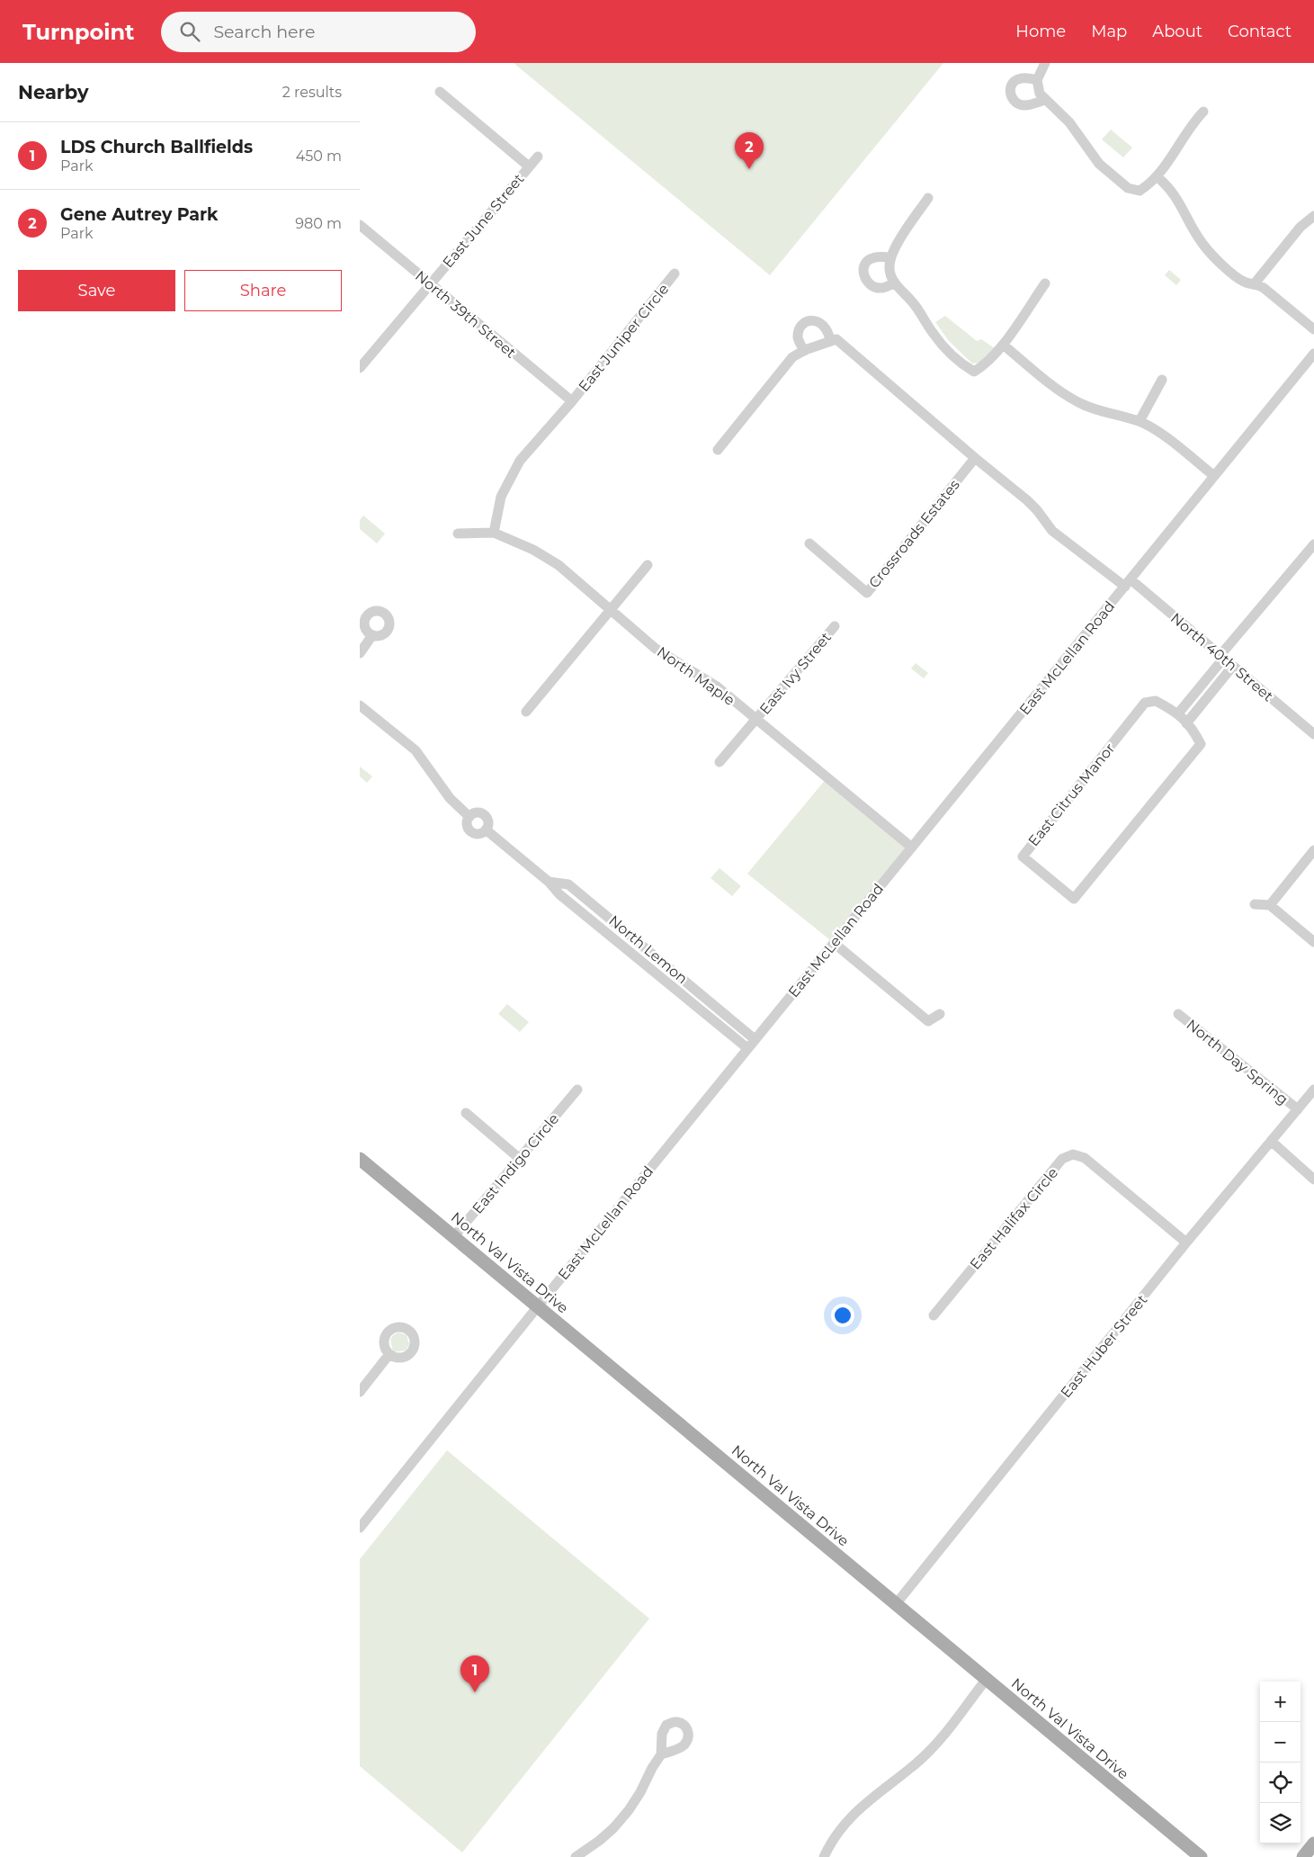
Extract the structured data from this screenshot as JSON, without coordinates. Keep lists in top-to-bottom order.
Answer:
{
  "streets": {
    "main road": ["North Val Vista Drive"],
    "street": [
      "East June Street",
      "North 39th Street",
      "East Juniper Circle",
      "Crossroads Estates",
      "North 40th Street",
      "East McLellan Road",
      "East Ivy Street",
      "North Maple",
      "East Citrus Manor",
      "North Lemon",
      "North Day Spring",
      "East Indigo Circle",
      "East Halifax Circle",
      "East Huber Street"
    ]
  },
  "crossings": [
    ["East June Street", "North 39th Street"],
    ["North 39th Street", "East Juniper Circle"],
    ["East Juniper Circle", "North Maple"],
    ["North 40th Street", "East McLellan Road"],
    ["East McLellan Road", "North Maple"],
    ["East McLellan Road", "North Lemon"],
    ["East McLellan Road", "North Val Vista Drive"],
    ["East Ivy Street", "North Maple"],
    ["North Day Spring", "East Huber Street"],
    ["East Indigo Circle", "North Val Vista Drive"],
    ["East Halifax Circle", "East Huber Street"],
    ["North Val Vista Drive", "East Huber Street"]
  ],
  "page": {
    "header": "Turnpoint",
    "search": "Search here",
    "nav": [
      "Home",
      "Map",
      "About",
      "Contact"
    ],
    "heading": ["Nearby", "2 results"],
    "list": [
      {
        "mark": "1",
        "name": "LDS Church Ballfields",
        "note": "Park",
        "value": "450 m"
      },
      {
        "mark": "2",
        "name": "Gene Autrey Park",
        "note": "Park",
        "value": "980 m"
      }
    ],
    "pins": ["2", "1"],
    "buttons": ["Save", "Share"],
    "map_buttons": ["+", "−"]
  }
}
